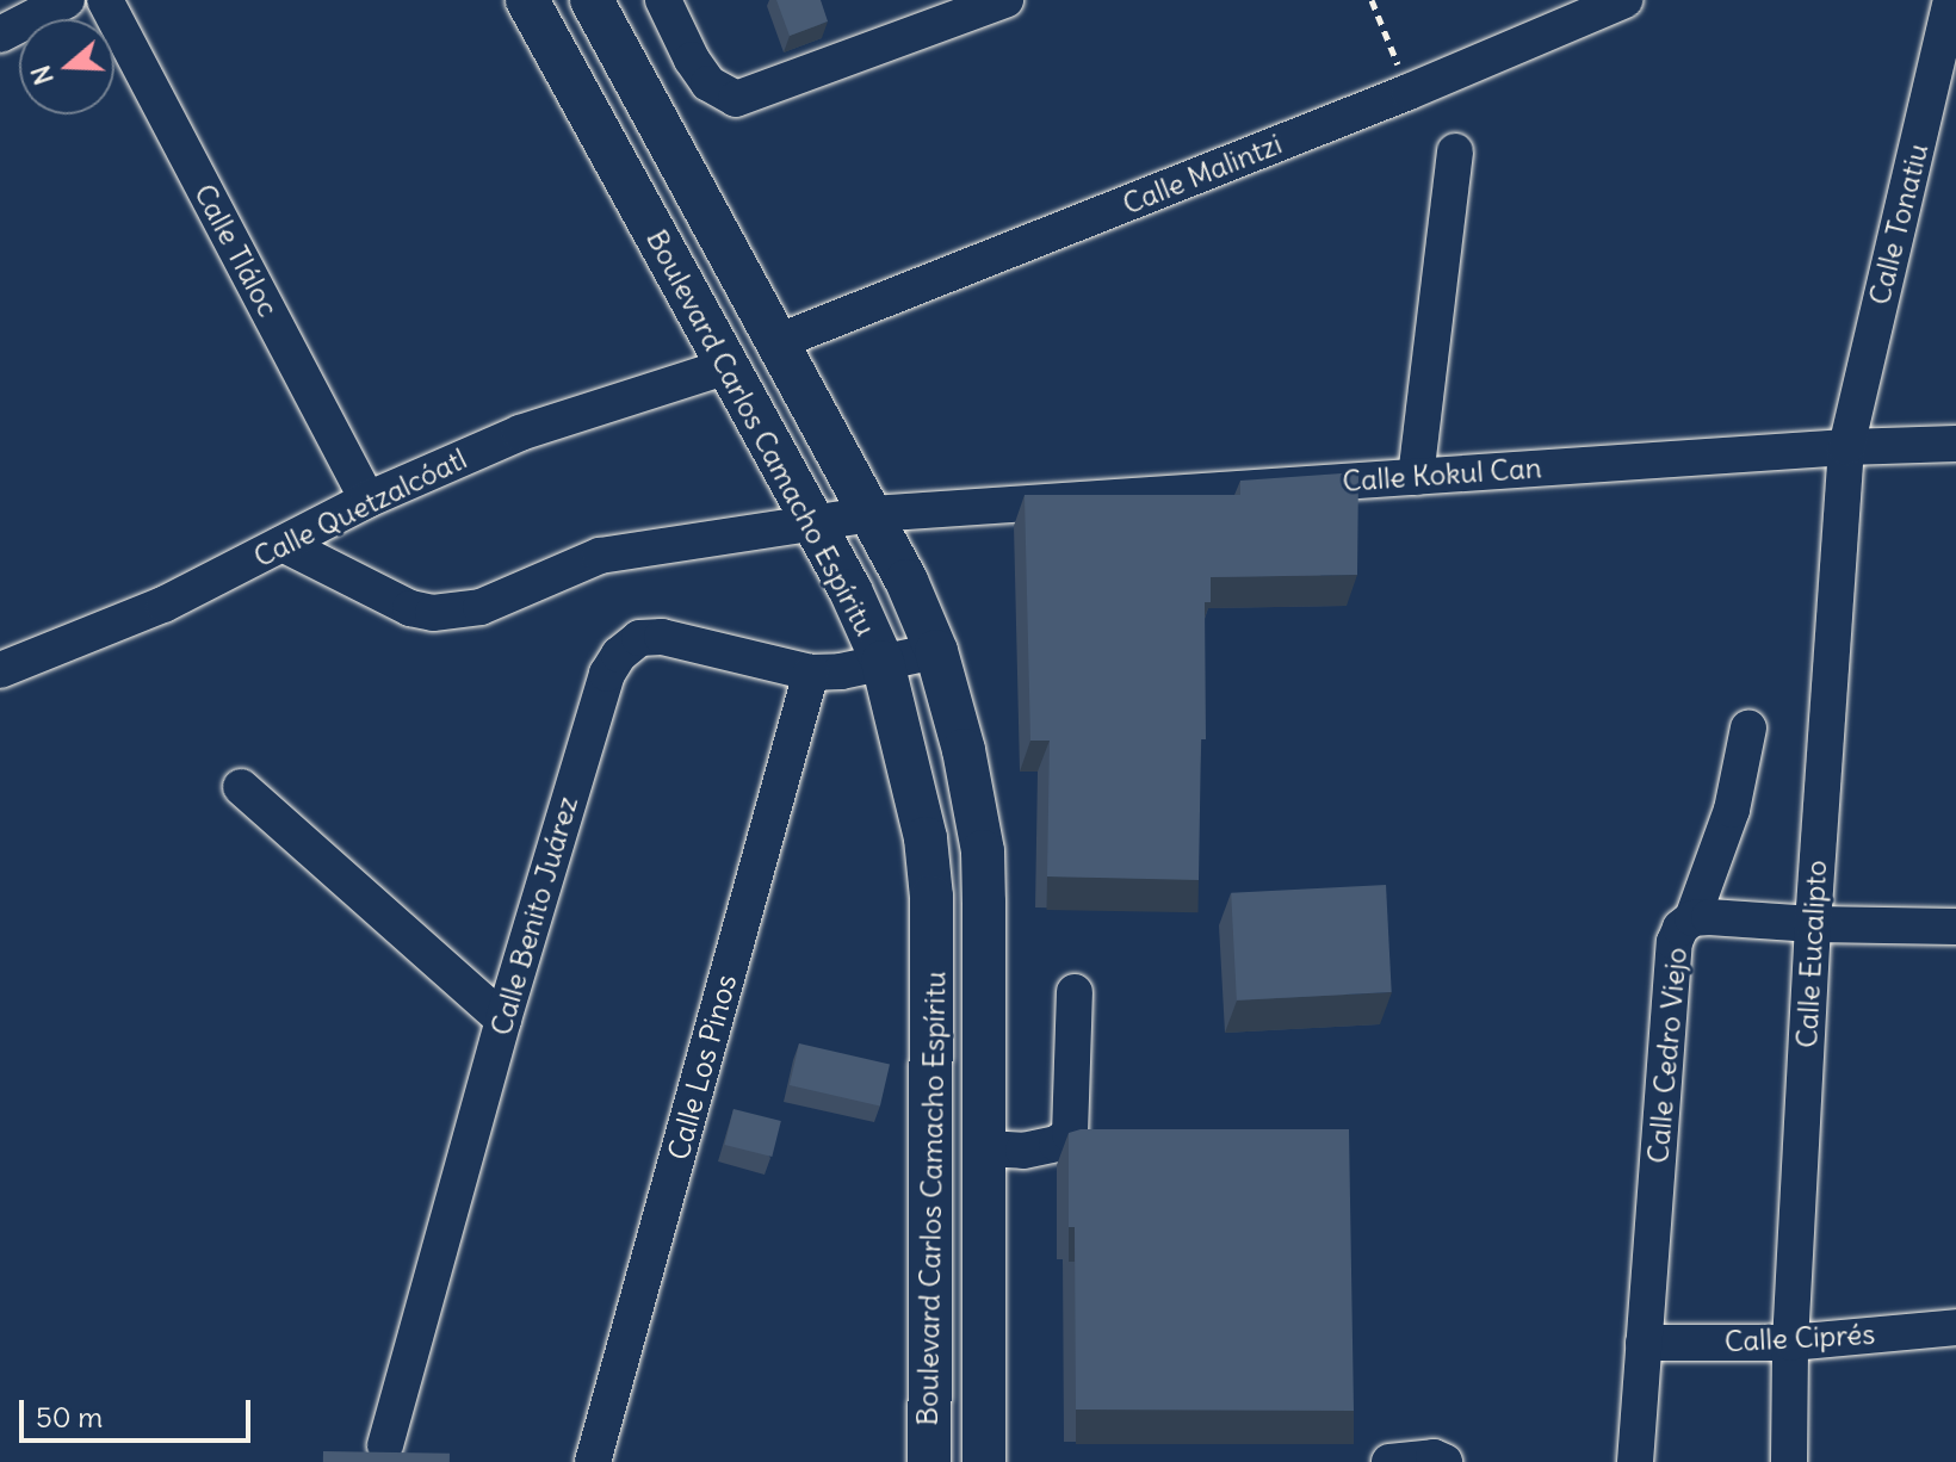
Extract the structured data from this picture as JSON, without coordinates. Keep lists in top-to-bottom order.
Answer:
{
  "streets": {
    "main road": ["Boulevard Carlos Camacho Espíritu"],
    "street": [
      "Calle Malintzi",
      "Calle Tonatiu",
      "Calle Tláloc",
      "Calle Kokul Can",
      "Calle Quetzalcóatl",
      "Calle Benito Juárez",
      "Calle Eucalipto",
      "Calle Cedro Viejo",
      "Calle Los Pinos",
      "Calle Ciprés"
    ]
  },
  "crossings": [
    ["Calle Malintzi", "Boulevard Carlos Camacho Espíritu"],
    ["Calle Tonatiu", "Calle Kokul Can"],
    ["Calle Tonatiu", "Calle Eucalipto"],
    ["Calle Tláloc", "Calle Quetzalcóatl"],
    ["Boulevard Carlos Camacho Espíritu", "Calle Kokul Can"],
    ["Boulevard Carlos Camacho Espíritu", "Calle Quetzalcóatl"],
    ["Boulevard Carlos Camacho Espíritu", "Calle Benito Juárez"],
    ["Calle Kokul Can", "Calle Quetzalcóatl"],
    ["Calle Kokul Can", "Calle Eucalipto"],
    ["Calle Benito Juárez", "Calle Los Pinos"],
    ["Calle Eucalipto", "Calle Cedro Viejo"],
    ["Calle Eucalipto", "Calle Ciprés"],
    ["Calle Cedro Viejo", "Calle Ciprés"]
  ],
  "scale_bar": "50 m",
  "north": "left"
}
